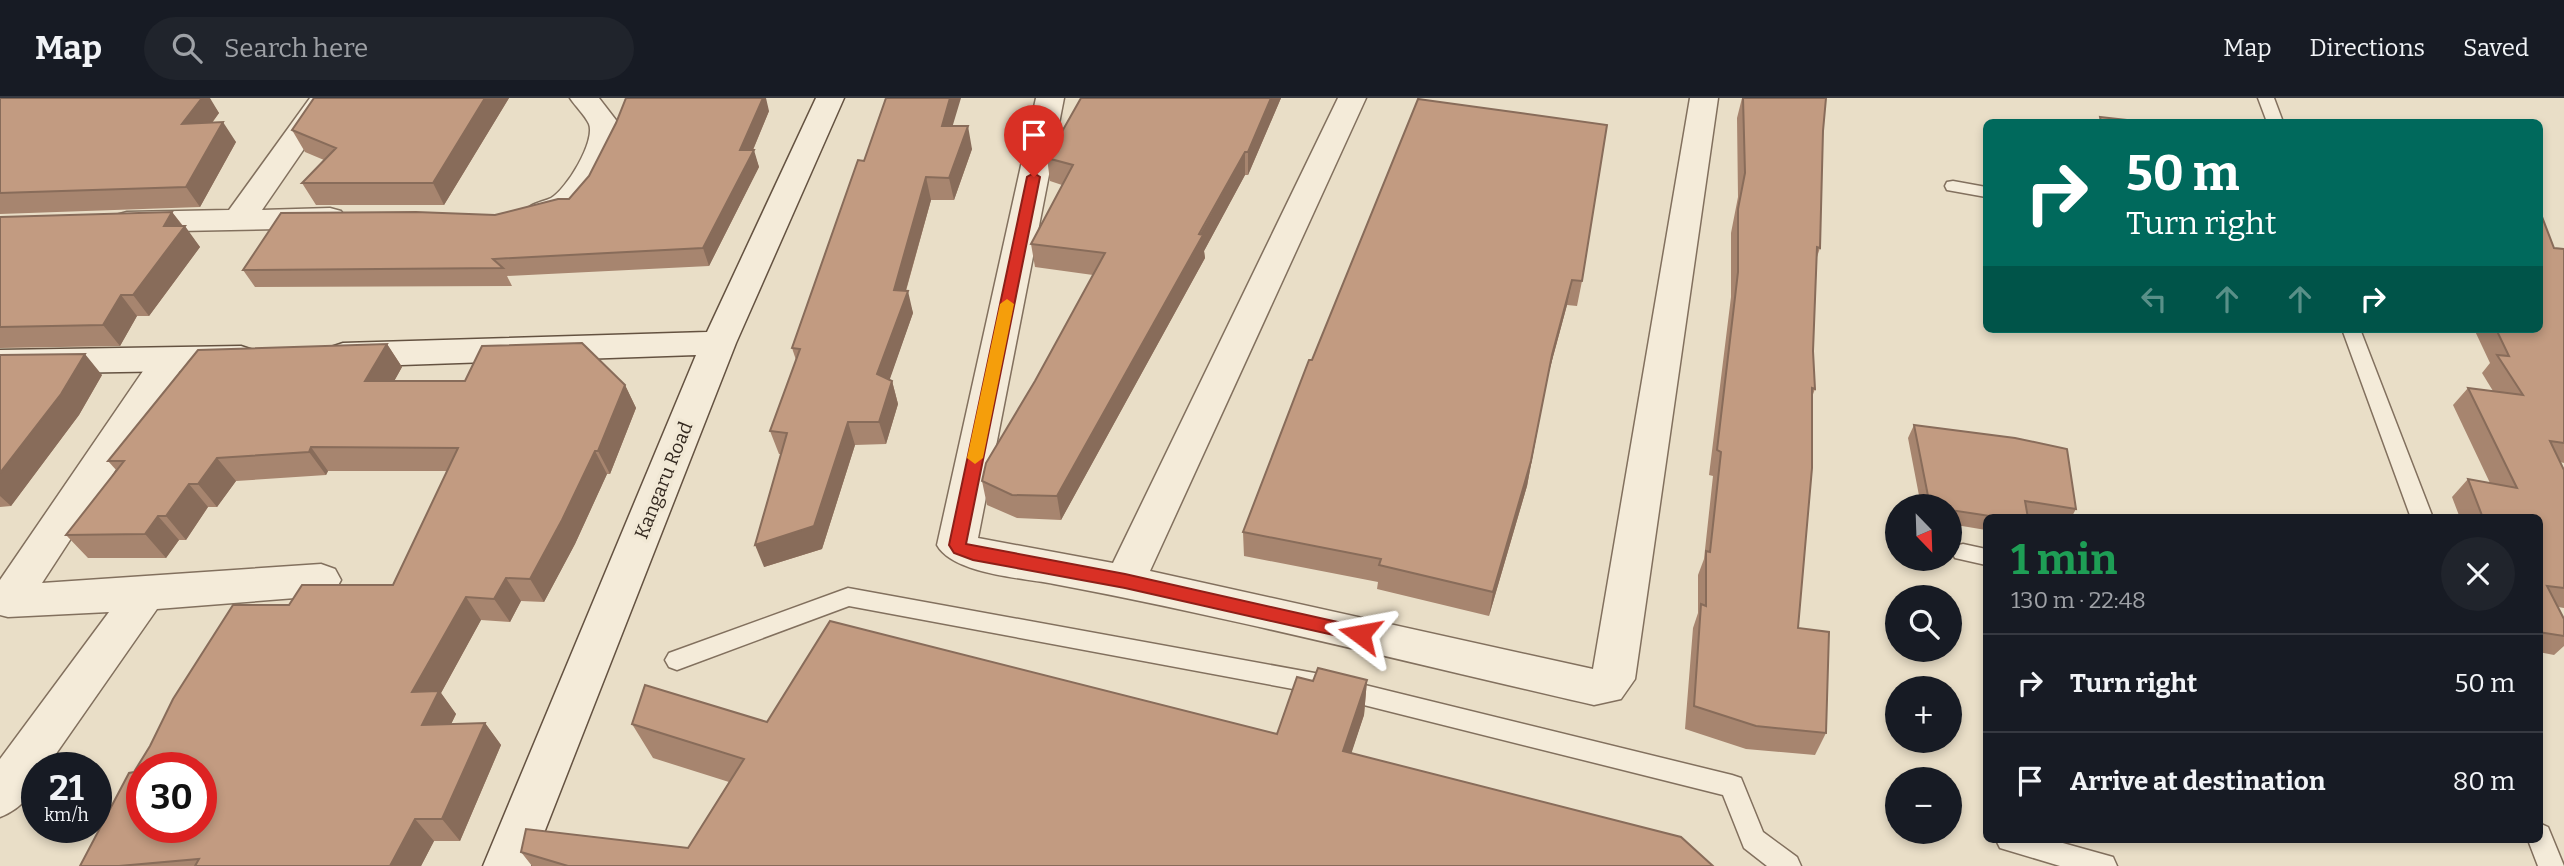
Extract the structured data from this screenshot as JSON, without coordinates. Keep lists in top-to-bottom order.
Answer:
{
  "streets": {
    "street": ["Kangaru Road"]
  },
  "north": "bottom right",
  "page": {
    "header": "Map",
    "search": "Search here",
    "nav": ["Map", "Directions", "Saved"],
    "turn": ["50 m", "Turn right"],
    "map_buttons": ["+", "−"],
    "heading": ["1 min", "130 m · 22:48"],
    "list": [
      {
        "name": "Turn right",
        "value": "50 m"
      },
      {
        "name": "Arrive at destination",
        "value": "80 m"
      }
    ],
    "speed": "21 km/h",
    "limit": "30"
  }
}
